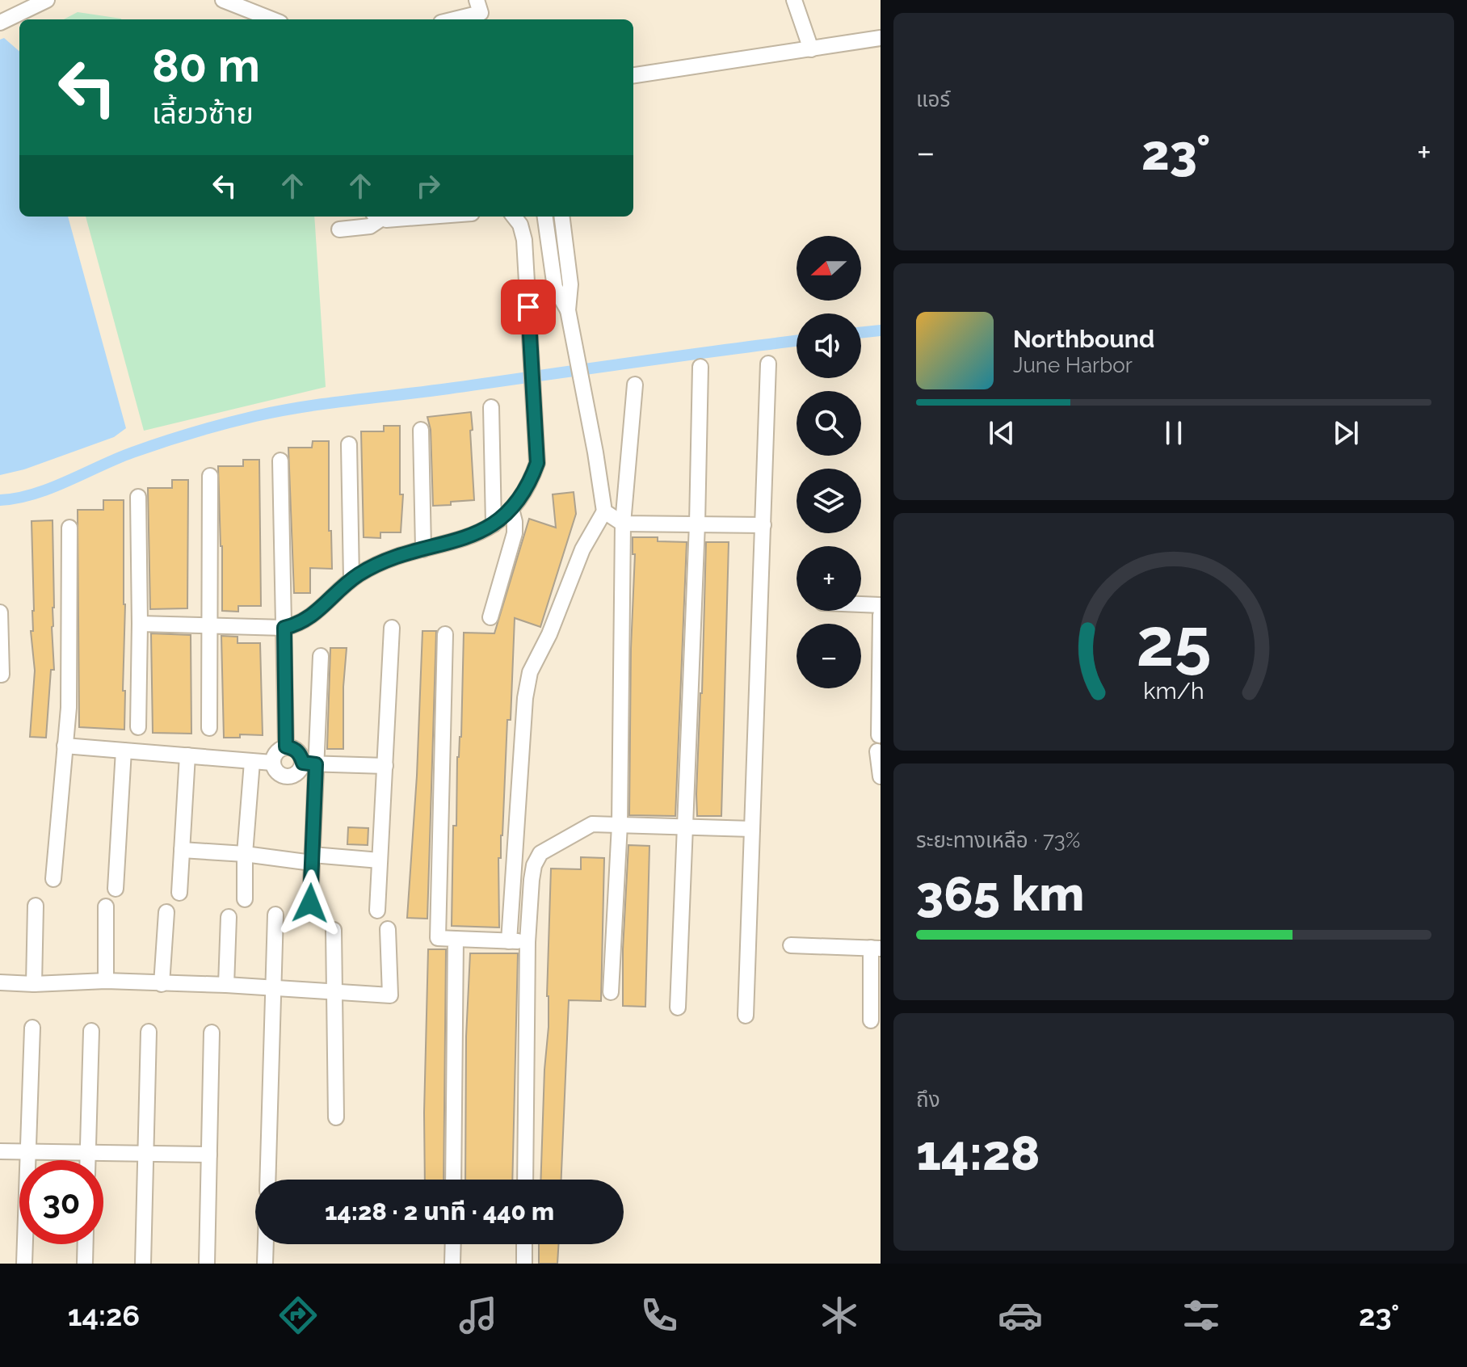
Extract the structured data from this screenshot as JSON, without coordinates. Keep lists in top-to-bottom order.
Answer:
{
  "north": "left",
  "page": {
    "tile": [
      "แอร์",
      ["ระยะทางเหลือ · 73%", "365 km"],
      ["ถึง", "14:28"]
    ],
    "turn": ["80 m", "เลี้ยวซ้าย"],
    "heat": ["−", "23°", "+"],
    "map_buttons": ["+", "−"],
    "song": ["Northbound", "June Harbor"],
    "limit": "30",
    "trip": "14:28 · 2 นาที · 440 m",
    "tabs": ["14:26", "23°"],
    "gauge": ["25", "km/h"]
  }
}
